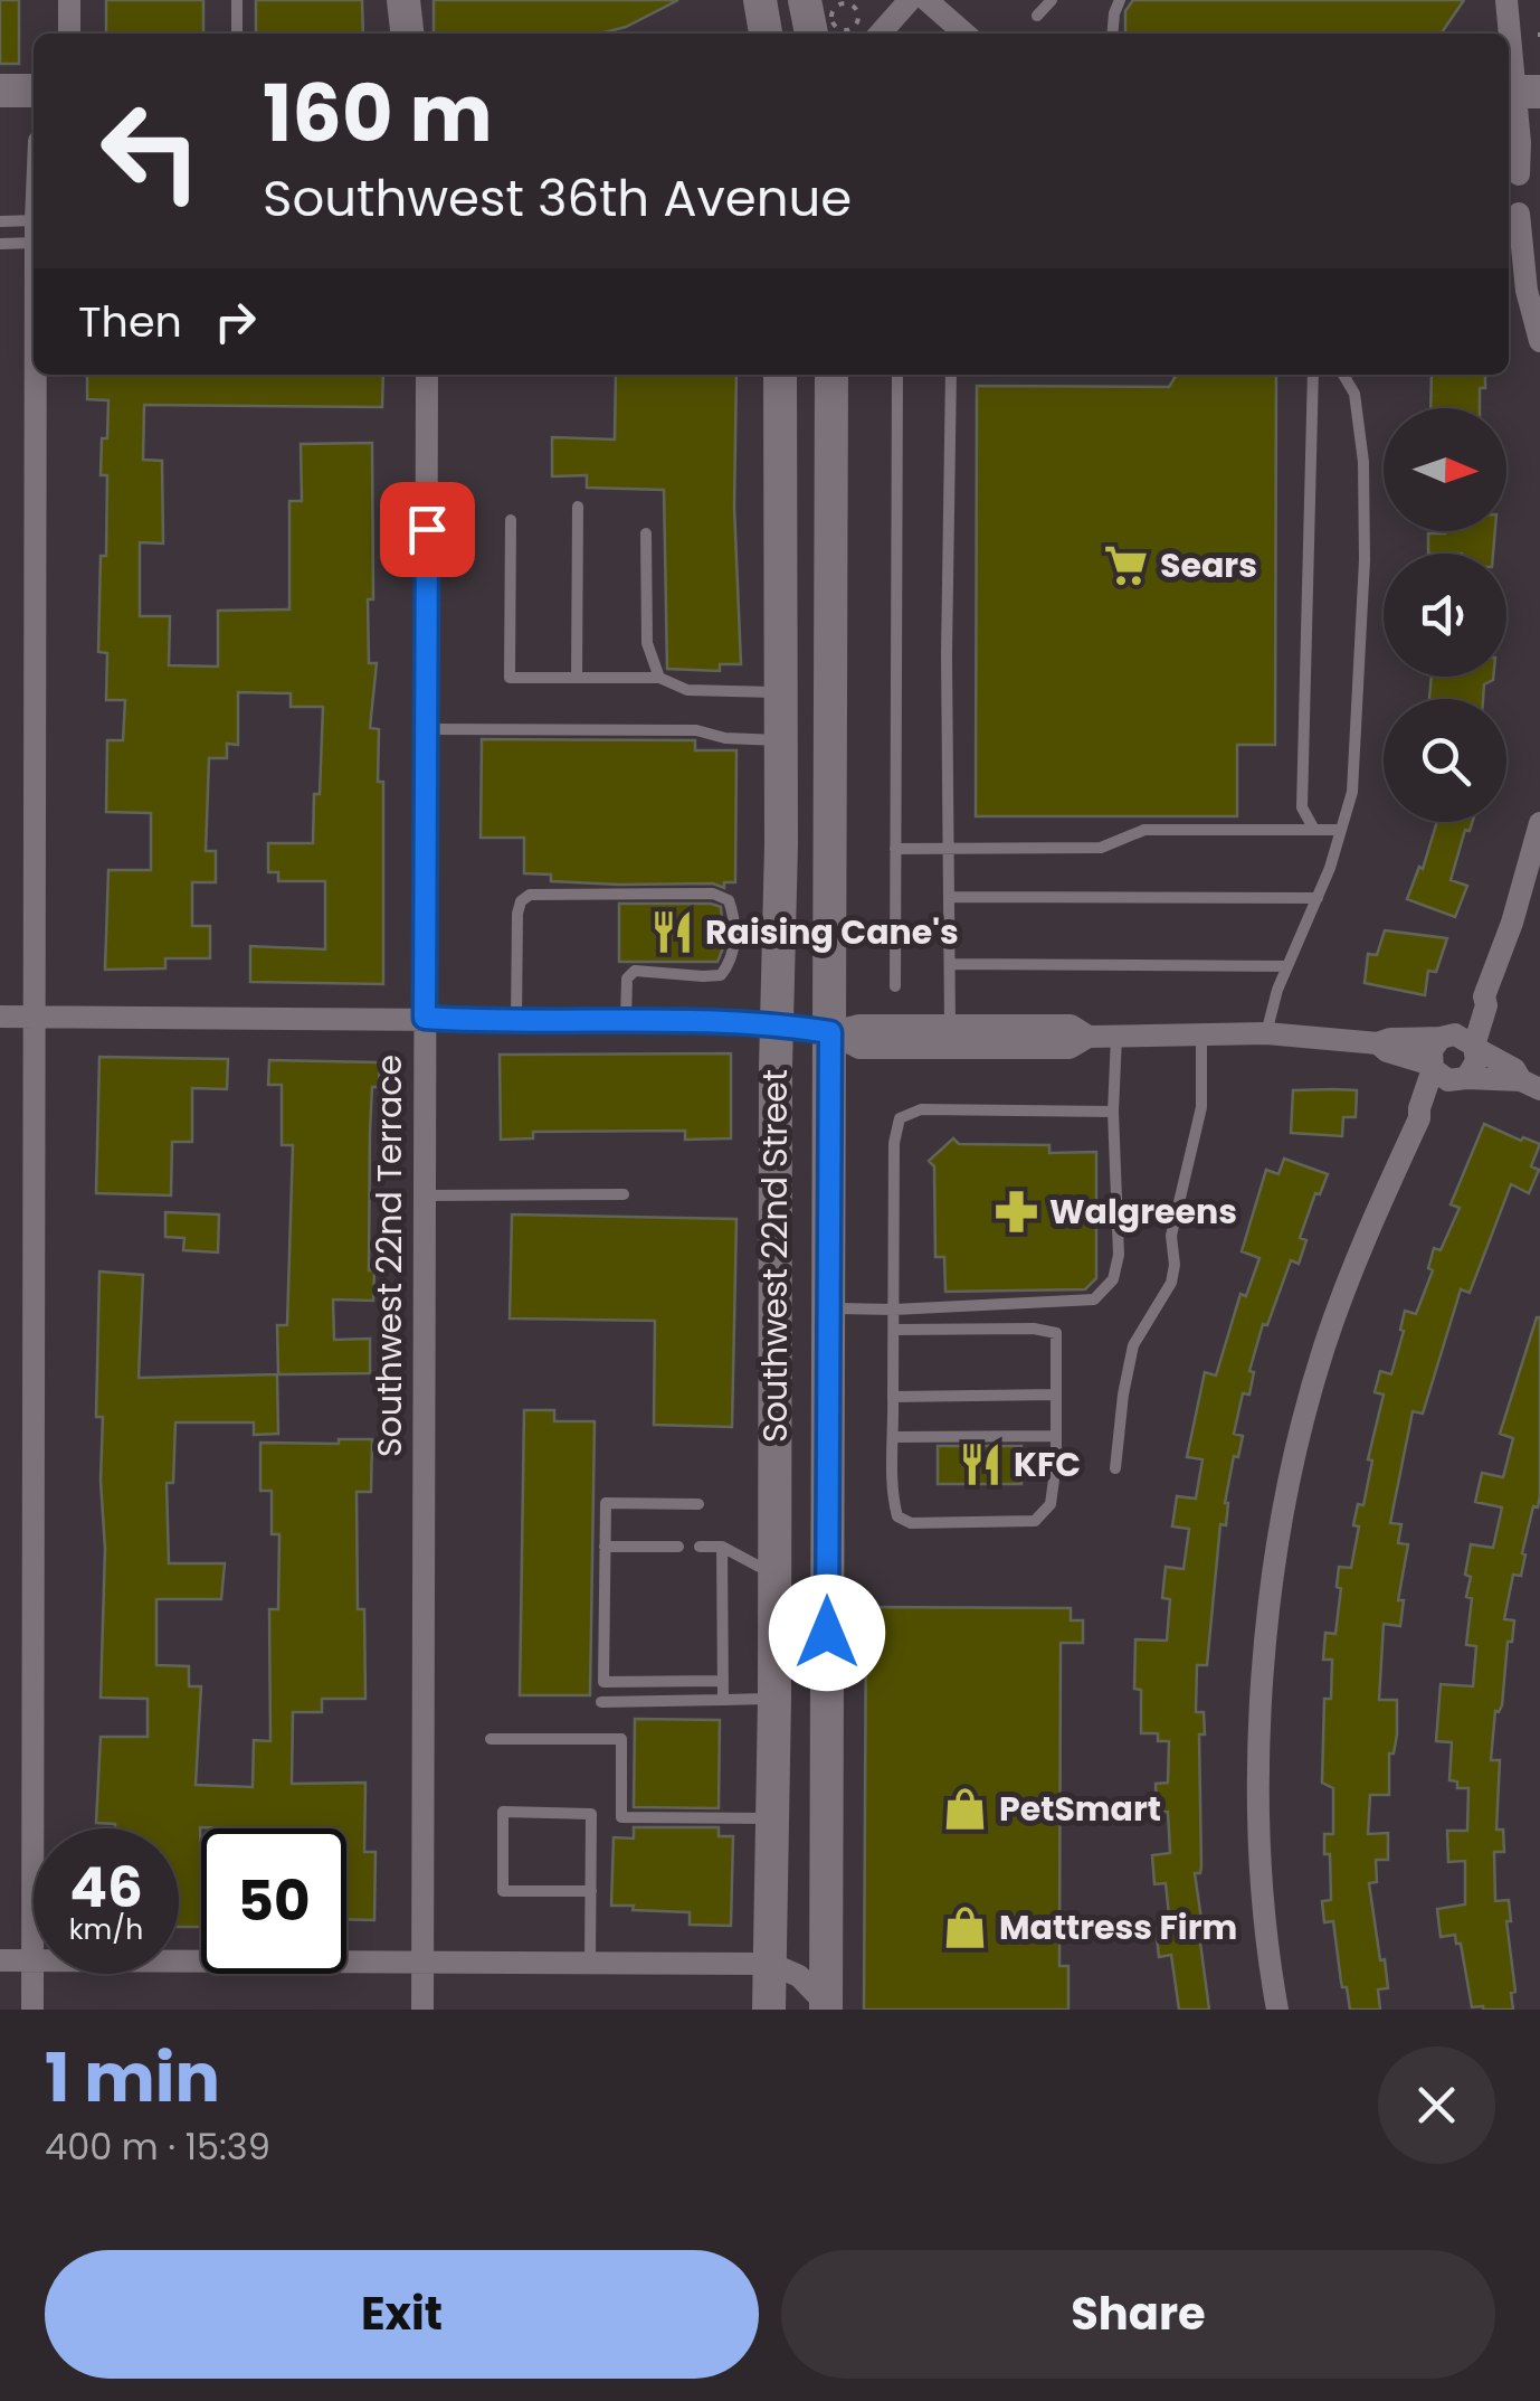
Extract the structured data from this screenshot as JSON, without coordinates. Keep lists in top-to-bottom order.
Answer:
{
  "streets": {
    "main road": ["Southwest 22nd Street"],
    "street": ["Southwest 22nd Terrace"]
  },
  "places": {
    "supermarket": ["Sears"],
    "restaurant": ["Raising Cane's", "KFC"],
    "pharmacy": ["Walgreens"],
    "shop": ["PetSmart", "Mattress Firm"]
  },
  "north": "right",
  "page": {
    "turn": ["160 m", "Southwest 36th Avenue"],
    "then": "Then",
    "speed": "46 km/h",
    "limit": "50",
    "heading": ["1 min", "400 m · 15:39"],
    "buttons": ["Exit", "Share"]
  }
}
